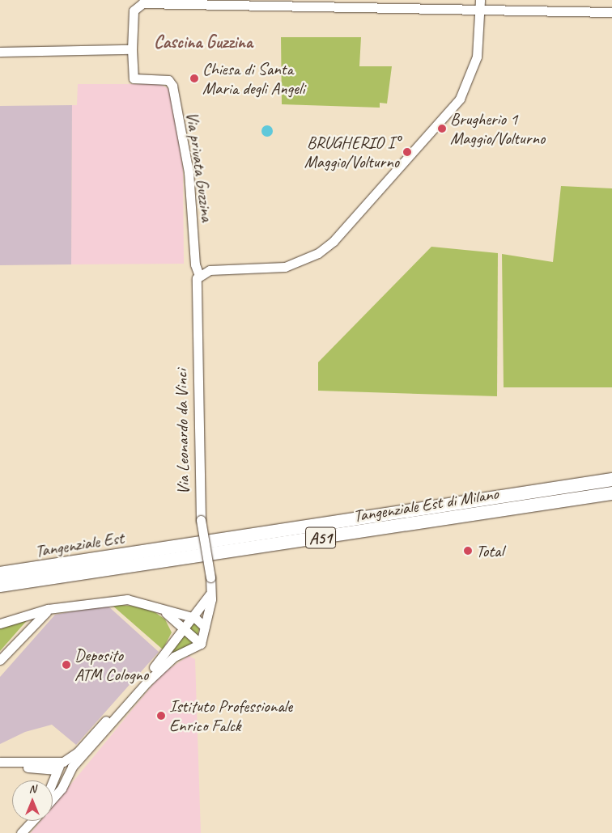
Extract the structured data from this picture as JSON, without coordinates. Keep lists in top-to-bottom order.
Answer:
{
  "streets": {
    "highway": ["Tangenziale Est di Milano", "A51", "Tangenziale Est"],
    "street": ["Via privata Guzzina", "Via Leonardo da Vinci"]
  },
  "crossings": [
    ["Via privata Guzzina", "Via Leonardo da Vinci"],
    ["Tangenziale Est di Milano", "Tangenziale Est"]
  ],
  "districts": ["Cascina Guzzina"],
  "places": [
    "Chiesa di Santa Maria degli Angeli",
    "Brugherio 1 Maggio/Volturno",
    "BRUGHERIO I° Maggio/Volturno",
    "Total",
    "Deposito ATM Cologno",
    "Istituto Professionale Enrico Falck"
  ],
  "north": "top"
}
